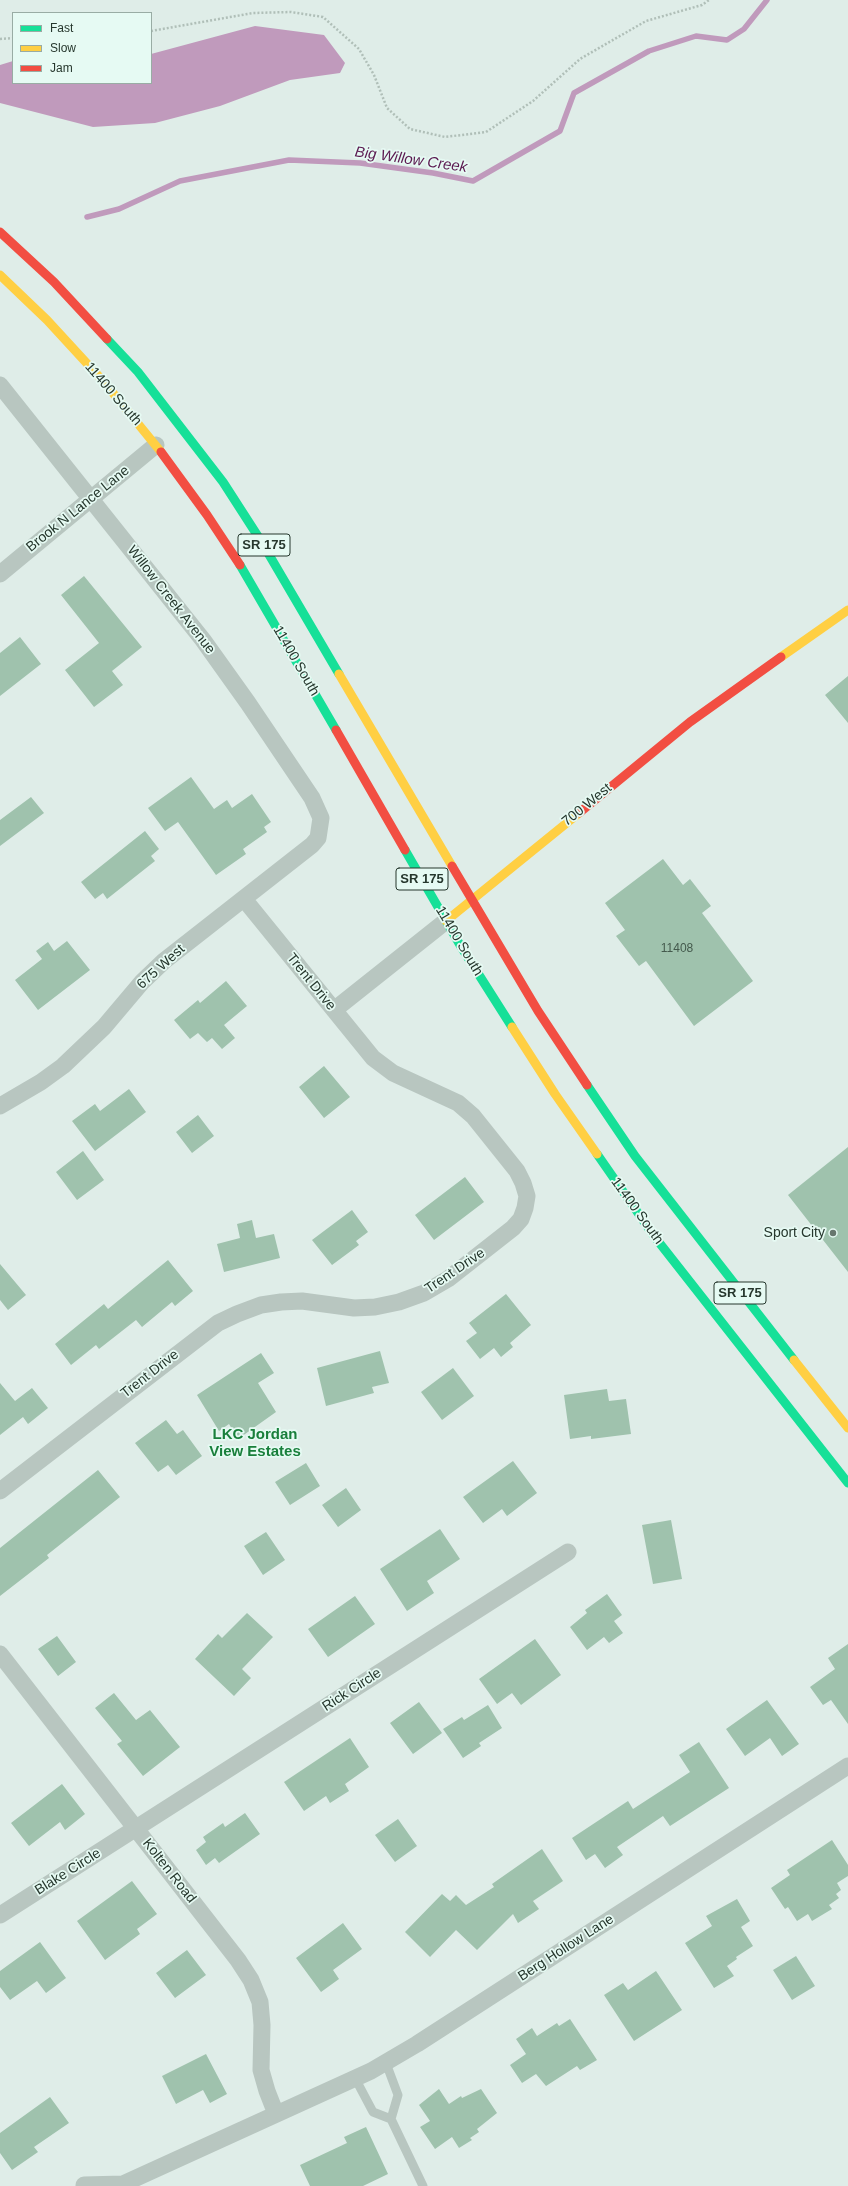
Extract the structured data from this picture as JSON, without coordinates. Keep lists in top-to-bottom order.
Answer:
{
  "streets": {
    "main road": ["11400 South", "SR 175", "700 West"],
    "street": [
      "Brook N Lance Lane",
      "Willow Creek Avenue",
      "675 West",
      "Trent Drive",
      "Rick Circle",
      "Kolten Road",
      "Blake Circle",
      "Berg Hollow Lane"
    ]
  },
  "crossings": [
    ["11400 South", "Brook N Lance Lane"],
    ["11400 South", "700 West"],
    ["Brook N Lance Lane", "Willow Creek Avenue"],
    ["SR 175", "700 West"],
    ["Willow Creek Avenue", "675 West"],
    ["700 West", "Trent Drive"],
    ["675 West", "Trent Drive"],
    ["Rick Circle", "Kolten Road"],
    ["Rick Circle", "Blake Circle"],
    ["Kolten Road", "Blake Circle"],
    ["Kolten Road", "Berg Hollow Lane"]
  ],
  "districts": ["LKC Jordan View Estates"],
  "water": ["Big Willow Creek"],
  "places": ["Sport City"],
  "house_numbers": ["11408"],
  "legend": ["Fast", "Slow", "Jam"]
}
